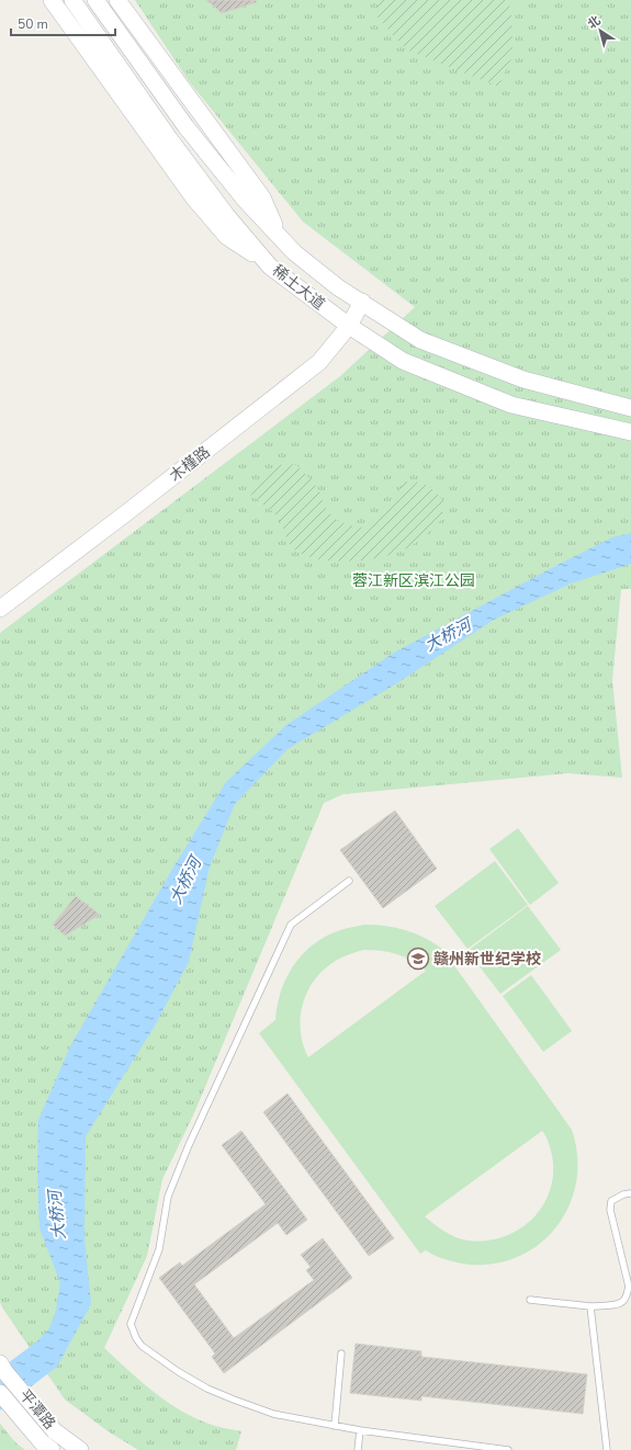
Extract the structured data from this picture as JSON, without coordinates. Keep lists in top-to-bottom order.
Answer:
{
  "streets": {
    "main road": ["稀土大道", "木槿路", "平潭路"]
  },
  "crossings": [
    ["稀土大道", "木槿路"]
  ],
  "water": ["大桥河"],
  "parks": ["蓉江新区滨江公园"],
  "places": {
    "school or university": ["赣州新世纪学校"]
  },
  "scale_bar": "50 m",
  "north": "top left"
}
